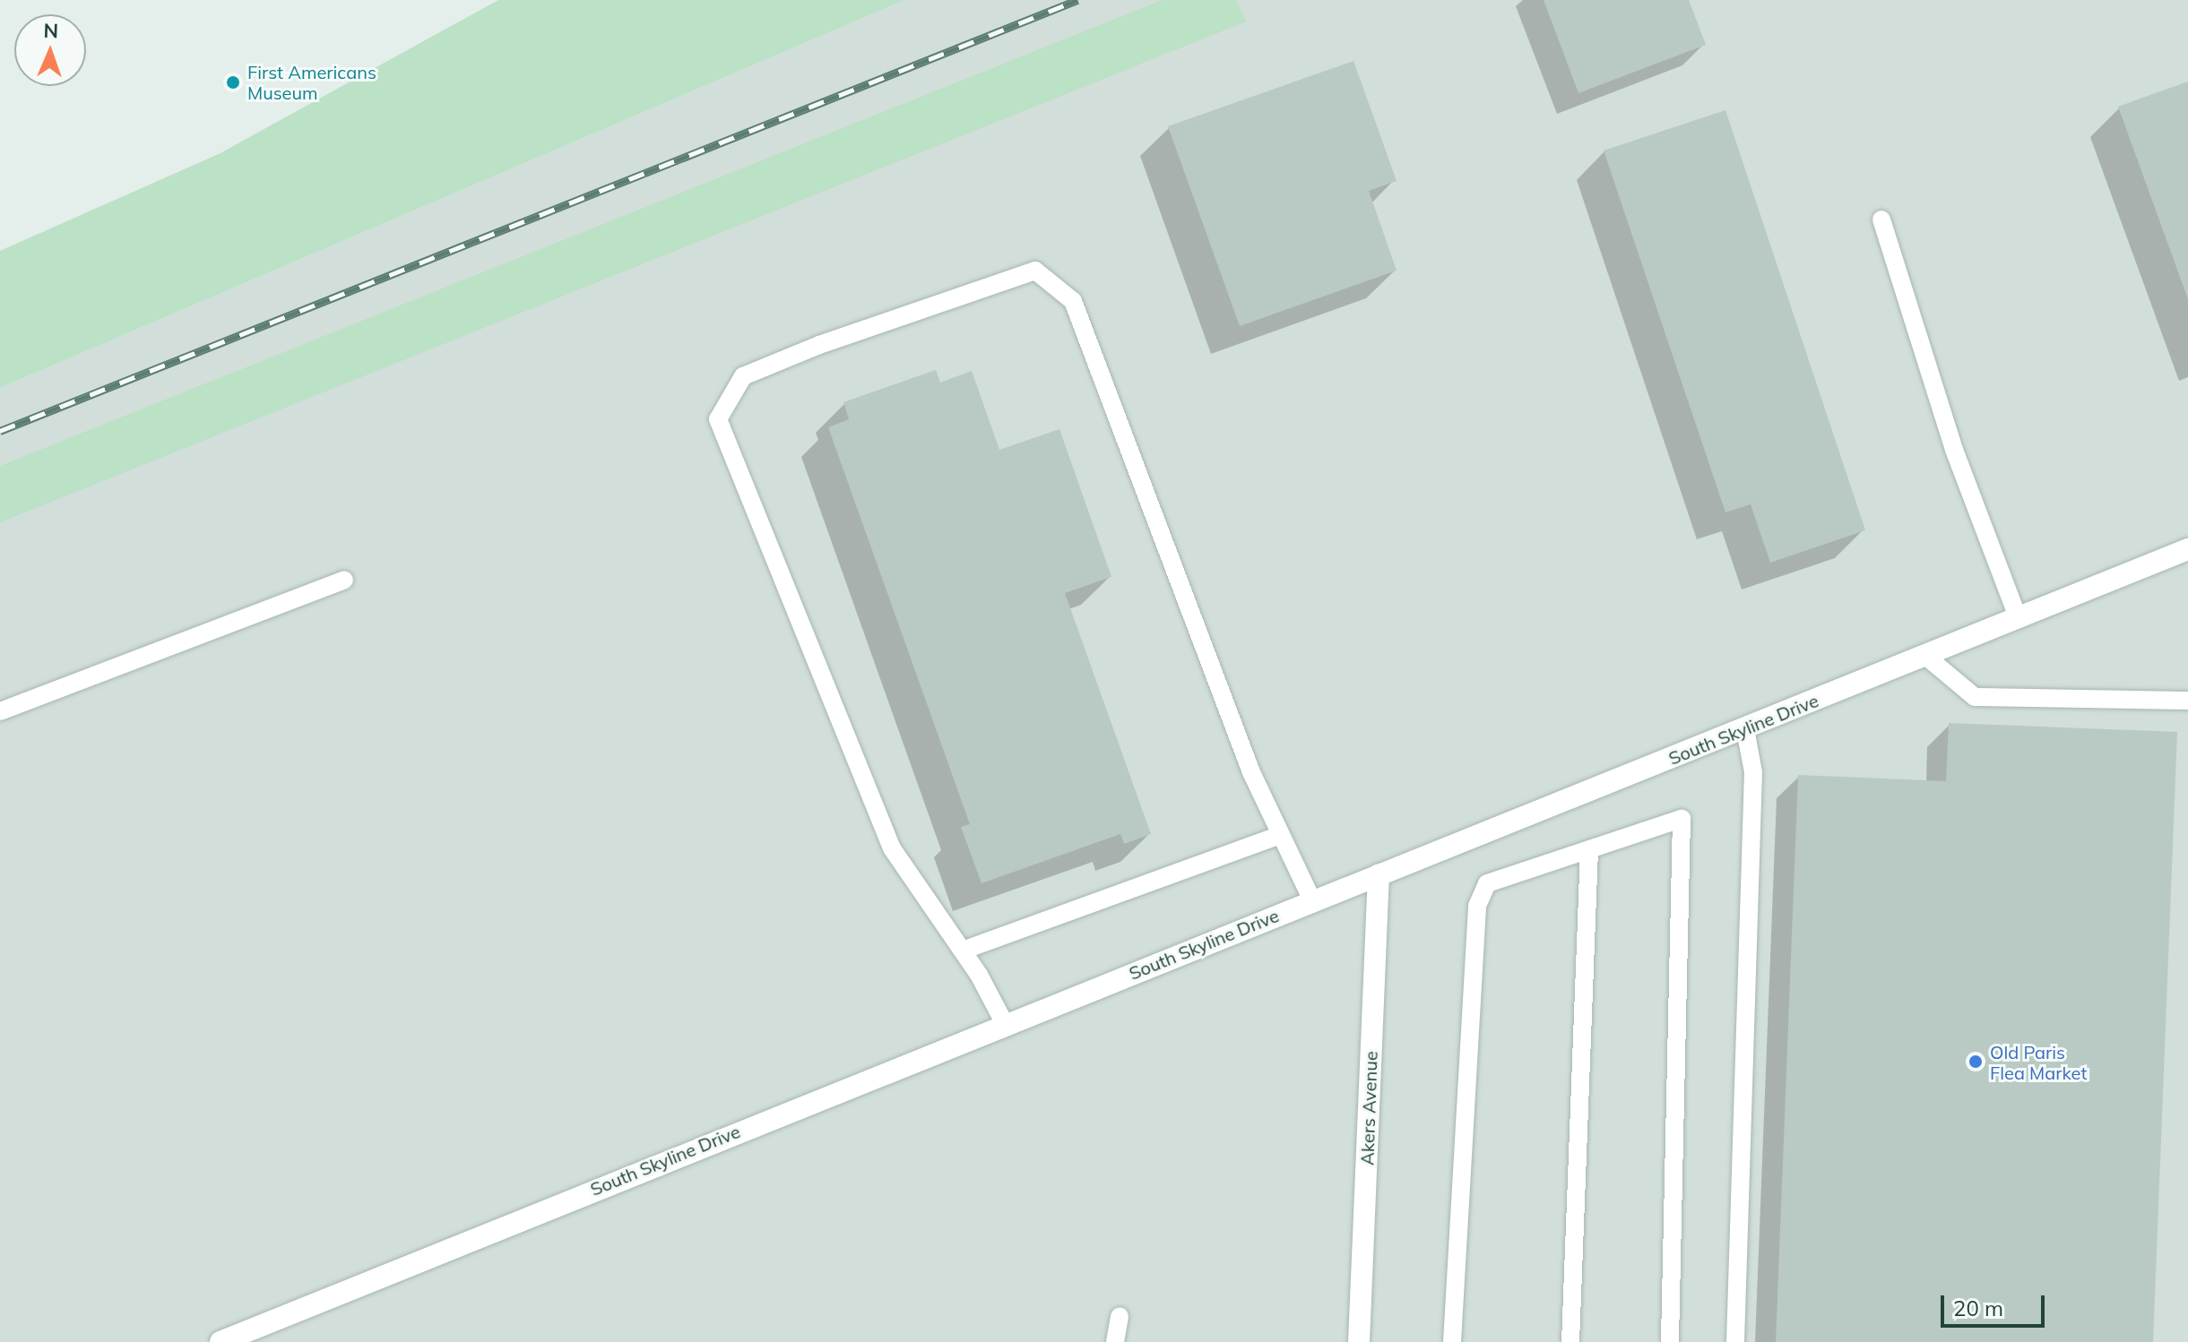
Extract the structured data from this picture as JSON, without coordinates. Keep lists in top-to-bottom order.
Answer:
{
  "streets": {
    "street": ["South Skyline Drive", "Akers Avenue"]
  },
  "crossings": [
    ["South Skyline Drive", "Akers Avenue"]
  ],
  "places": ["First Americans Museum", "Old Paris Flea Market"],
  "scale_bar": "20 m",
  "north": "top"
}
